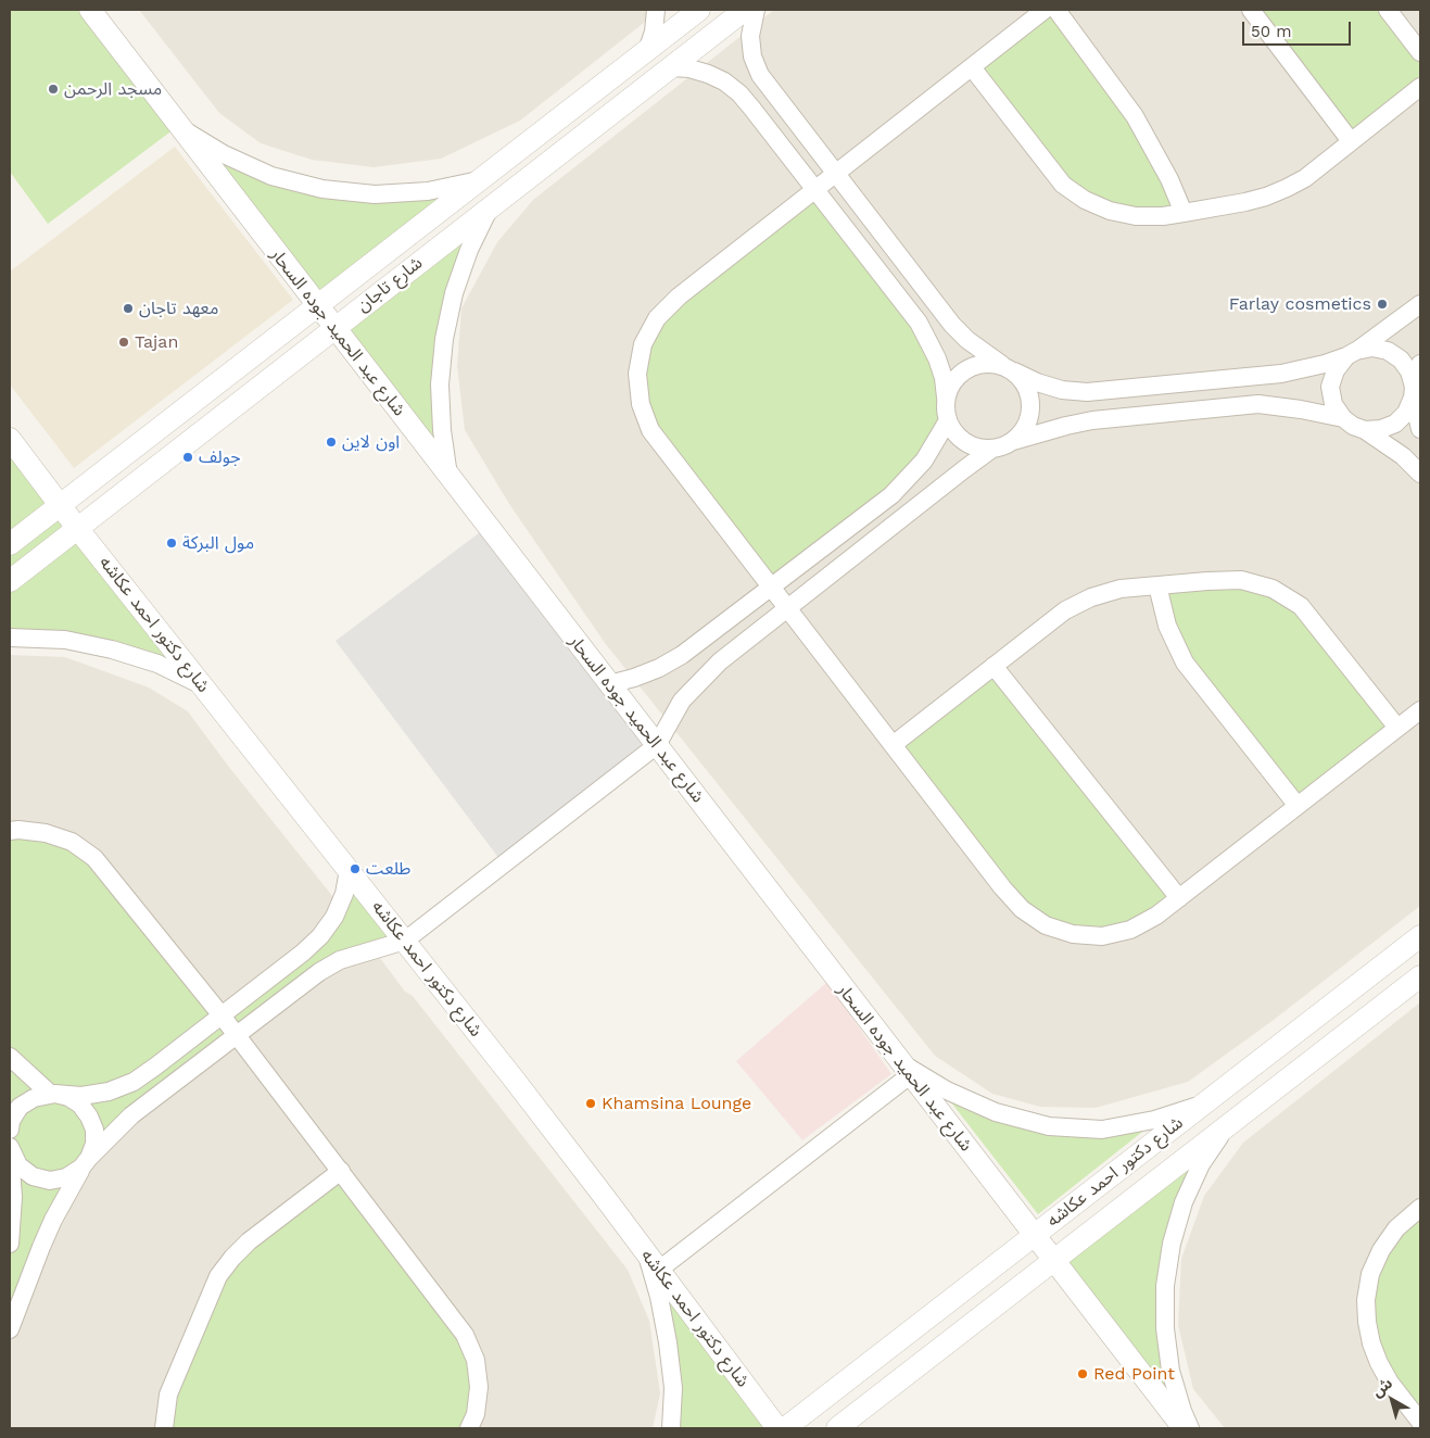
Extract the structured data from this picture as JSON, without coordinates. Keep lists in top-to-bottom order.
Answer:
{
  "streets": {
    "street": ["شارع تاجان", "شارع عبد الحميد جوده السحار", "شارع دكتور احمد عكاشه"]
  },
  "crossings": [
    ["شارع تاجان", "شارع عبد الحميد جوده السحار"],
    ["شارع تاجان", "شارع دكتور احمد عكاشه"],
    ["شارع عبد الحميد جوده السحار", "شارع دكتور احمد عكاشه"]
  ],
  "places": [
    "مسجد الرحمن",
    "Farlay cosmetics",
    "معهد تاجان",
    "Tajan",
    "اون لاين",
    "جولف",
    "مول البركة",
    "طلعت",
    "Khamsina Lounge",
    "Red Point"
  ],
  "scale_bar": "50 m",
  "north": "top left"
}
